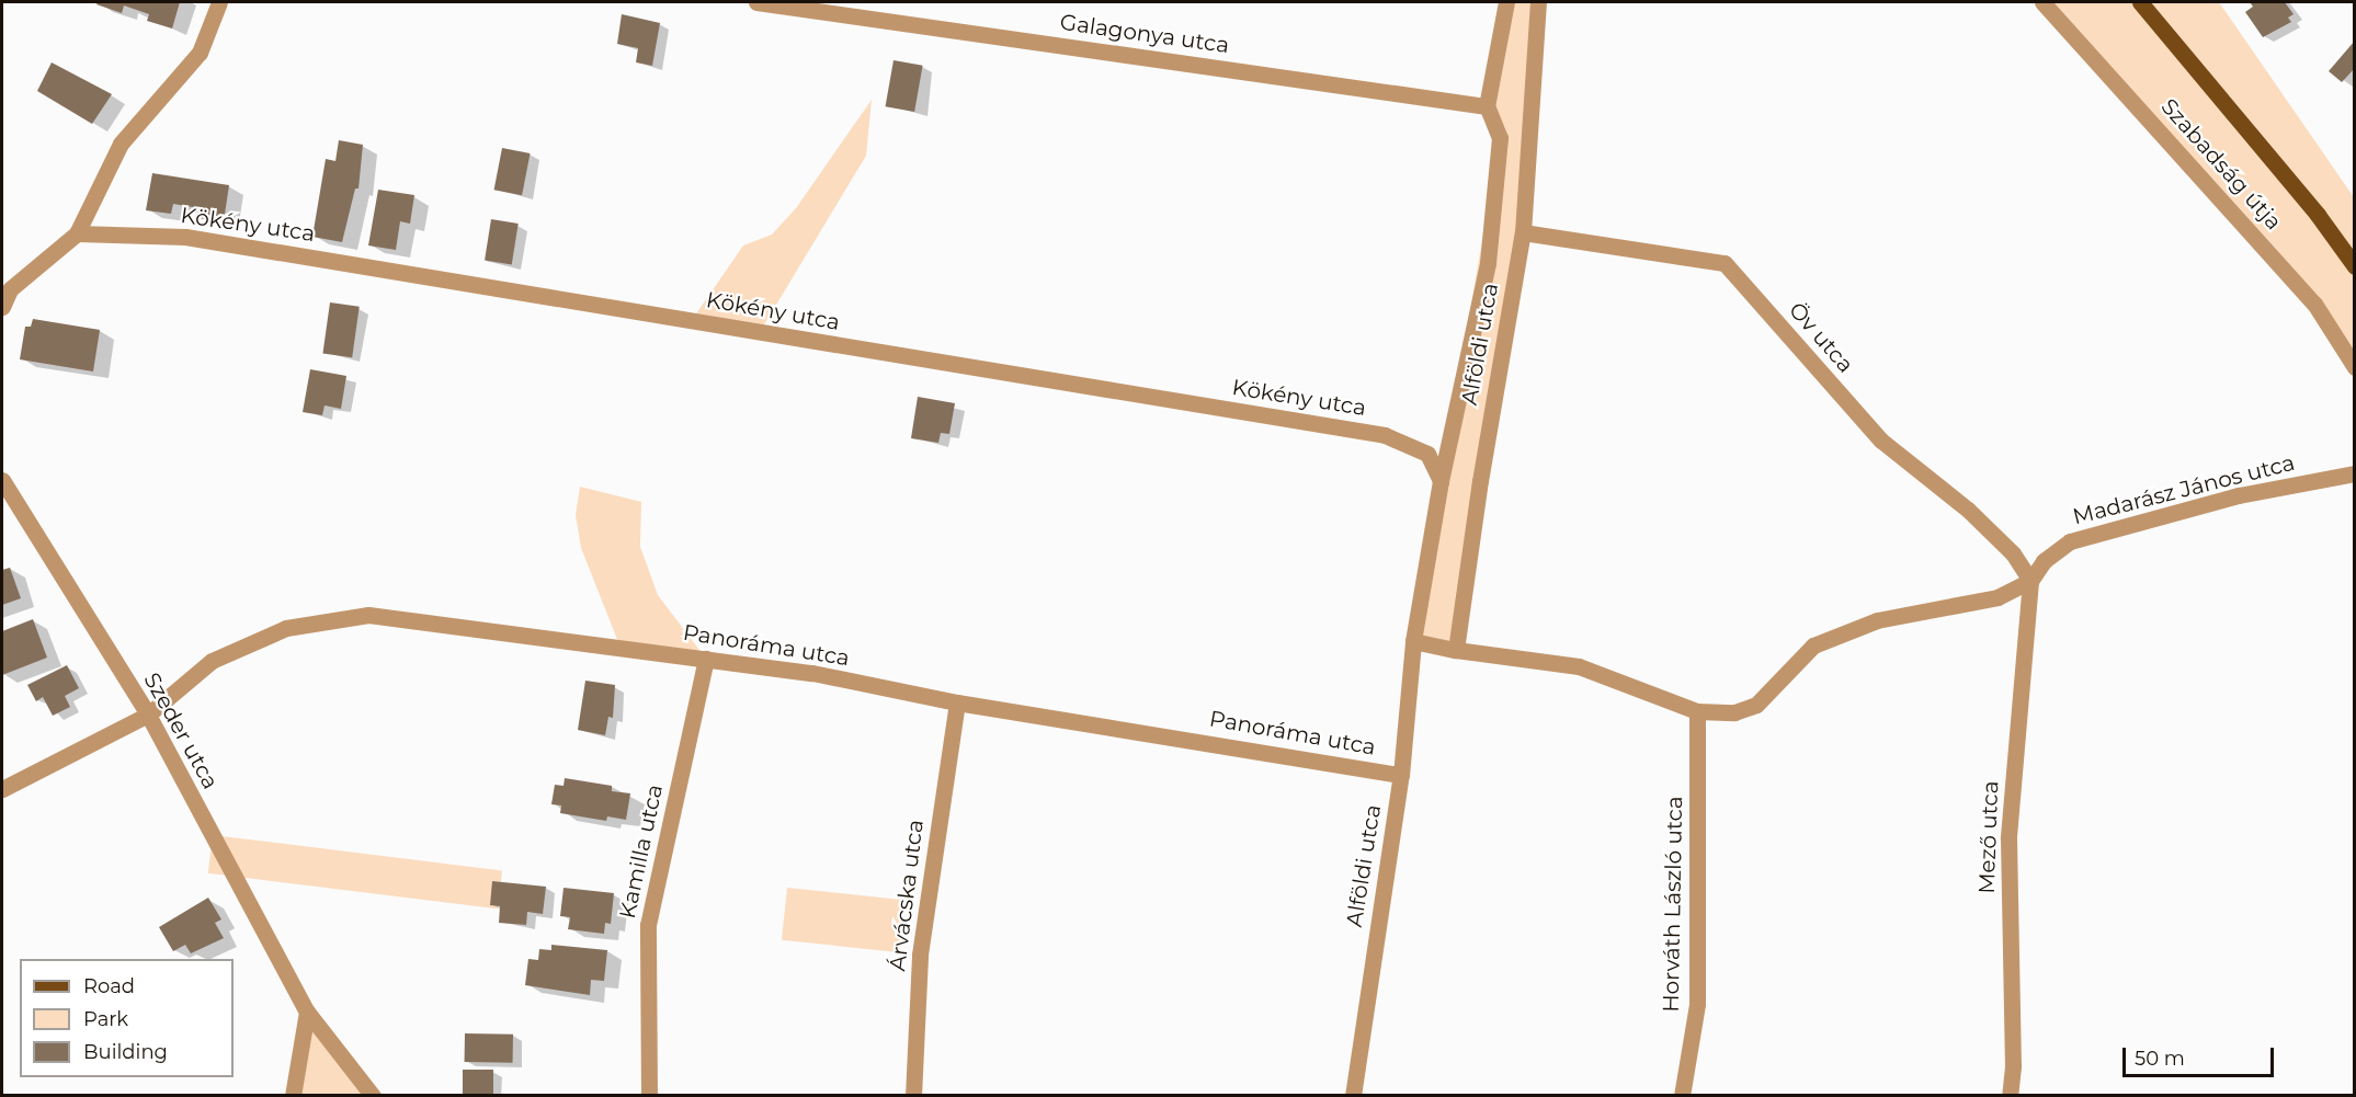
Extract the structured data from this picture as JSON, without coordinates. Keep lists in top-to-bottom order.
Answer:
{
  "streets": {
    "main road": ["Szabadság útja"],
    "street": [
      "Galagonya utca",
      "Kökény utca",
      "Öv utca",
      "Alföldi utca",
      "Madarász János utca",
      "Panoráma utca",
      "Szeder utca",
      "Mező utca",
      "Kamilla utca",
      "Árvácska utca",
      "Horváth László utca"
    ]
  },
  "crossings": [
    ["Galagonya utca", "Alföldi utca"],
    ["Kökény utca", "Alföldi utca"],
    ["Öv utca", "Alföldi utca"],
    ["Öv utca", "Madarász János utca"],
    ["Öv utca", "Mező utca"],
    ["Alföldi utca", "Madarász János utca"],
    ["Alföldi utca", "Panoráma utca"],
    ["Madarász János utca", "Mező utca"],
    ["Madarász János utca", "Horváth László utca"],
    ["Panoráma utca", "Szeder utca"],
    ["Panoráma utca", "Kamilla utca"],
    ["Panoráma utca", "Árvácska utca"]
  ],
  "legend": ["Road", "Park", "Building"],
  "scale_bar": "50 m"
}
